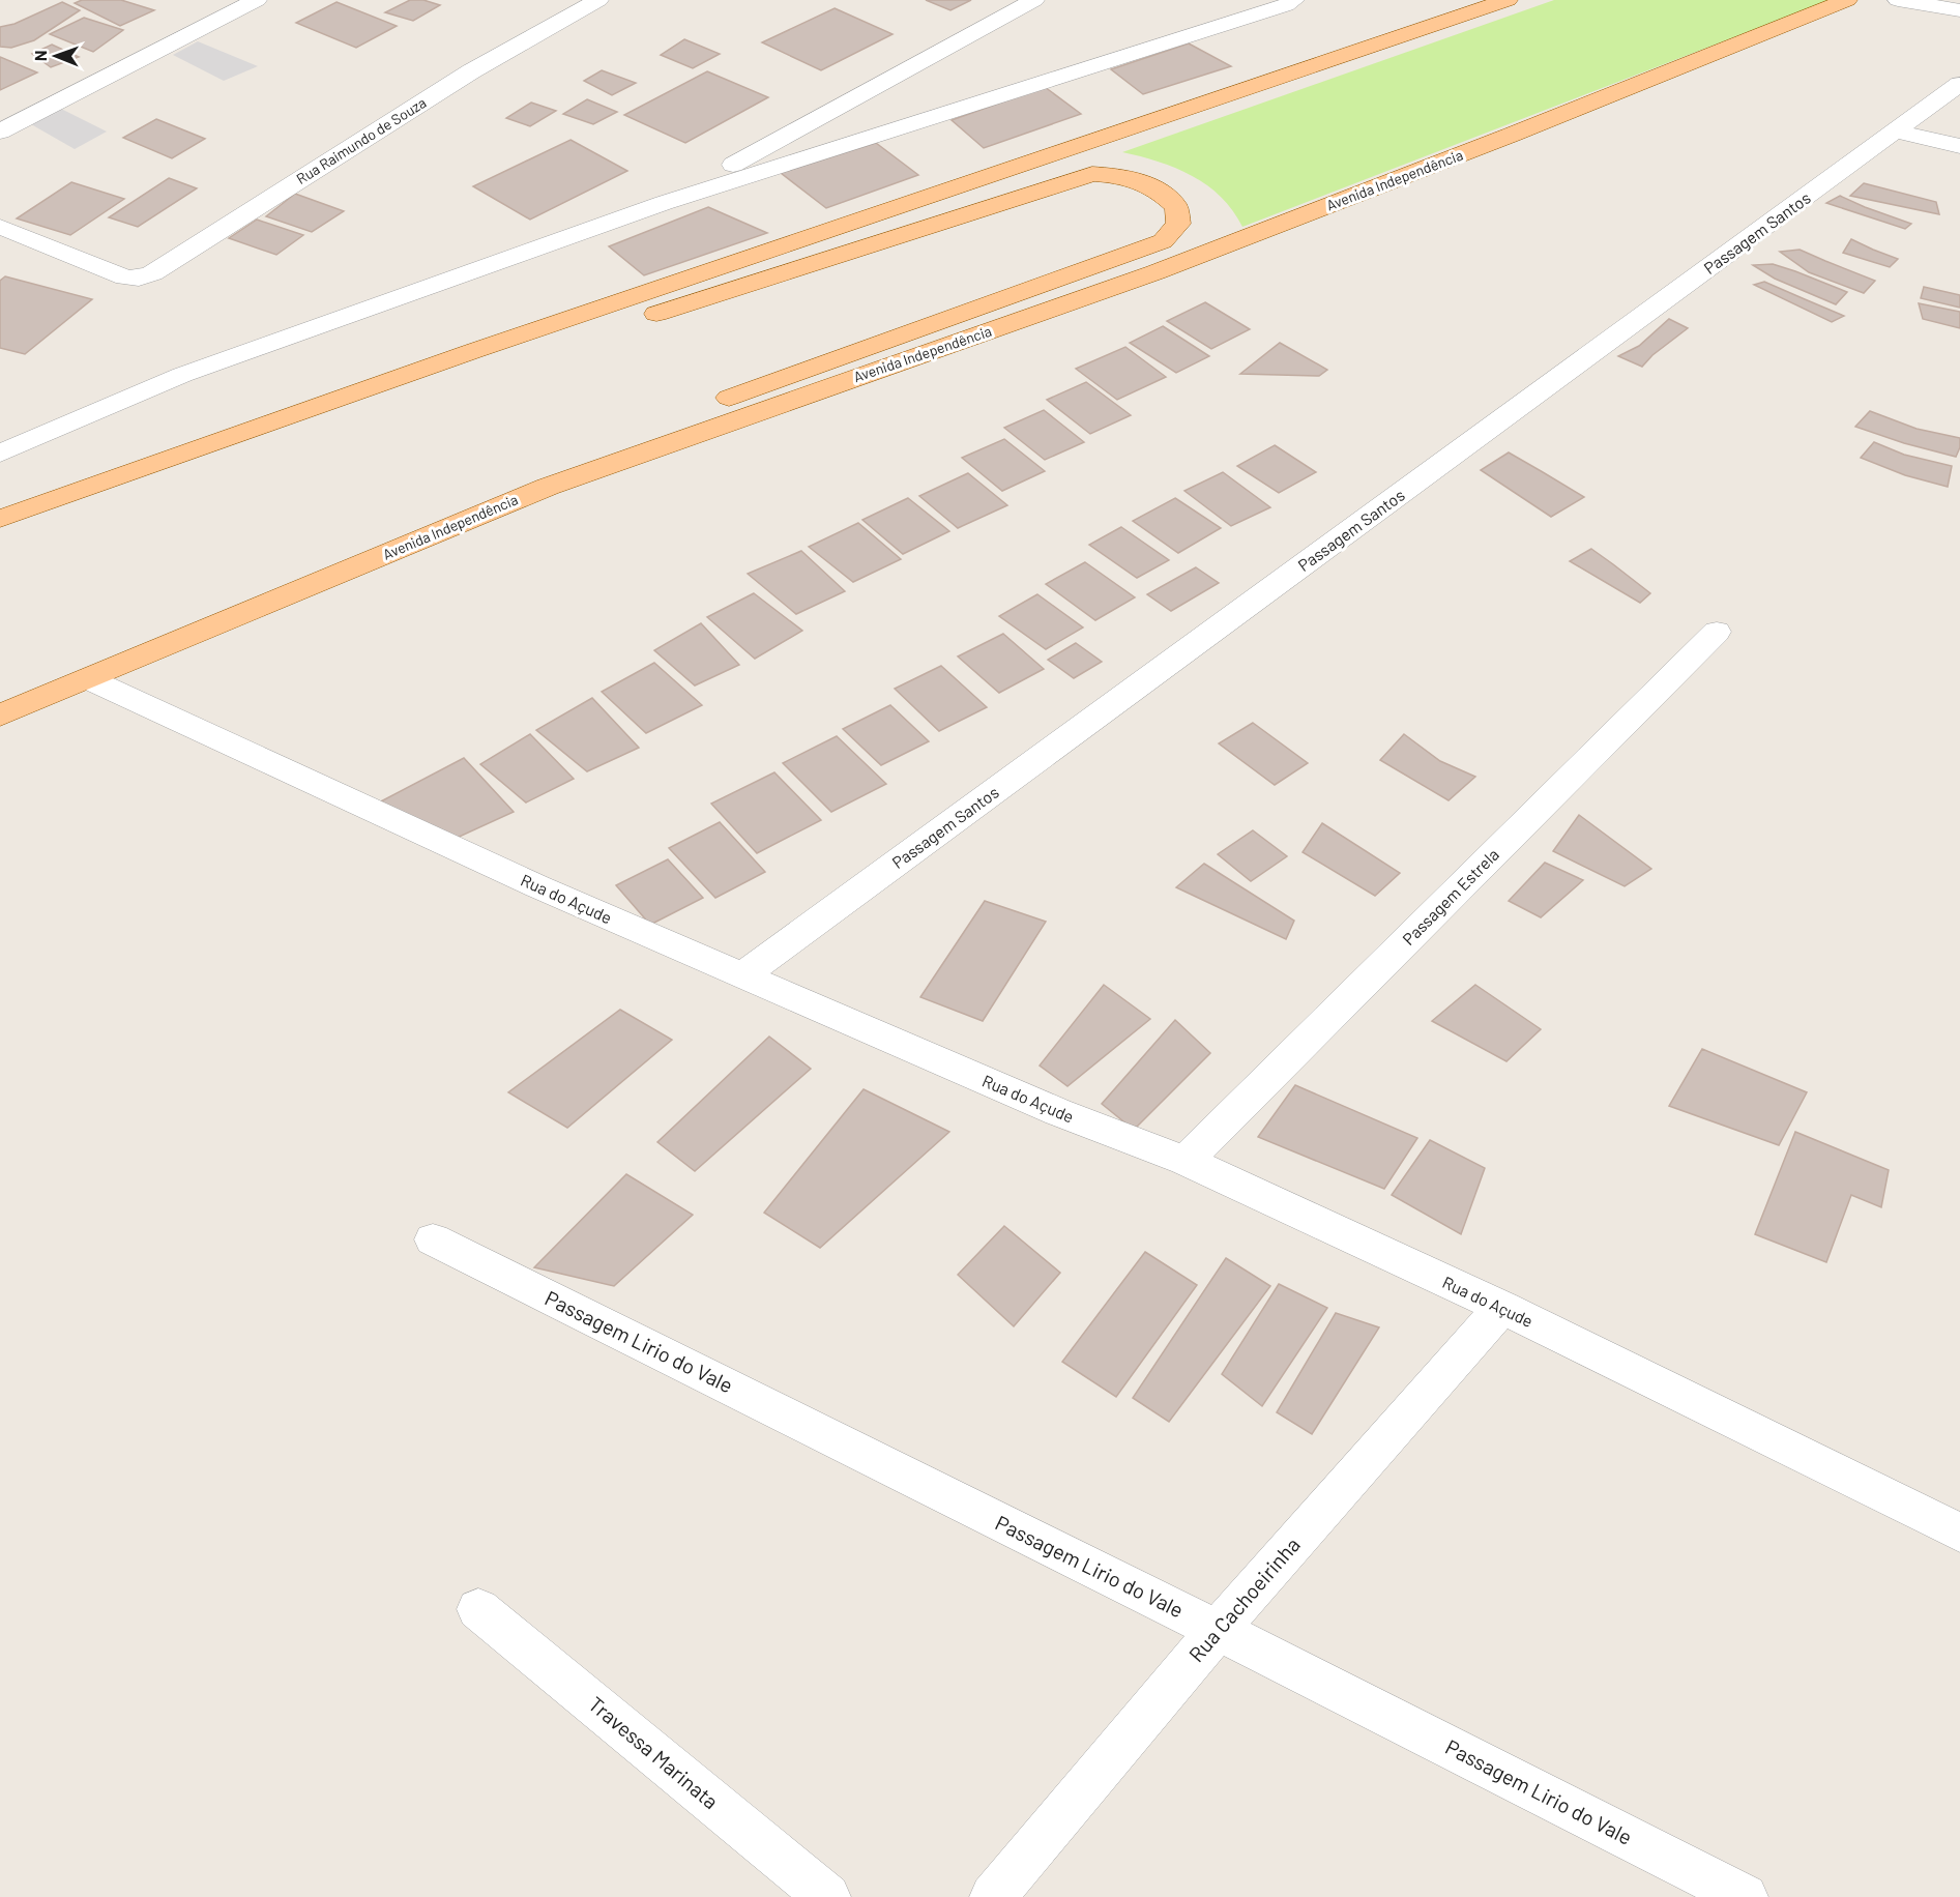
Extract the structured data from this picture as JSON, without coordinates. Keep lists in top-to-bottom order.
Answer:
{
  "streets": {
    "main road": ["Avenida Independência"],
    "street": [
      "Rua Raimundo de Souza",
      "Passagem Santos",
      "Passagem Estrela",
      "Rua do Açude",
      "Passagem Lirio do Vale",
      "Rua Cachoeirinha",
      "Travessa Marinata"
    ]
  },
  "crossings": [
    ["Avenida Independência", "Rua do Açude"],
    ["Passagem Santos", "Rua do Açude"],
    ["Passagem Estrela", "Rua do Açude"],
    ["Rua do Açude", "Rua Cachoeirinha"],
    ["Passagem Lirio do Vale", "Rua Cachoeirinha"]
  ],
  "north": "left"
}
